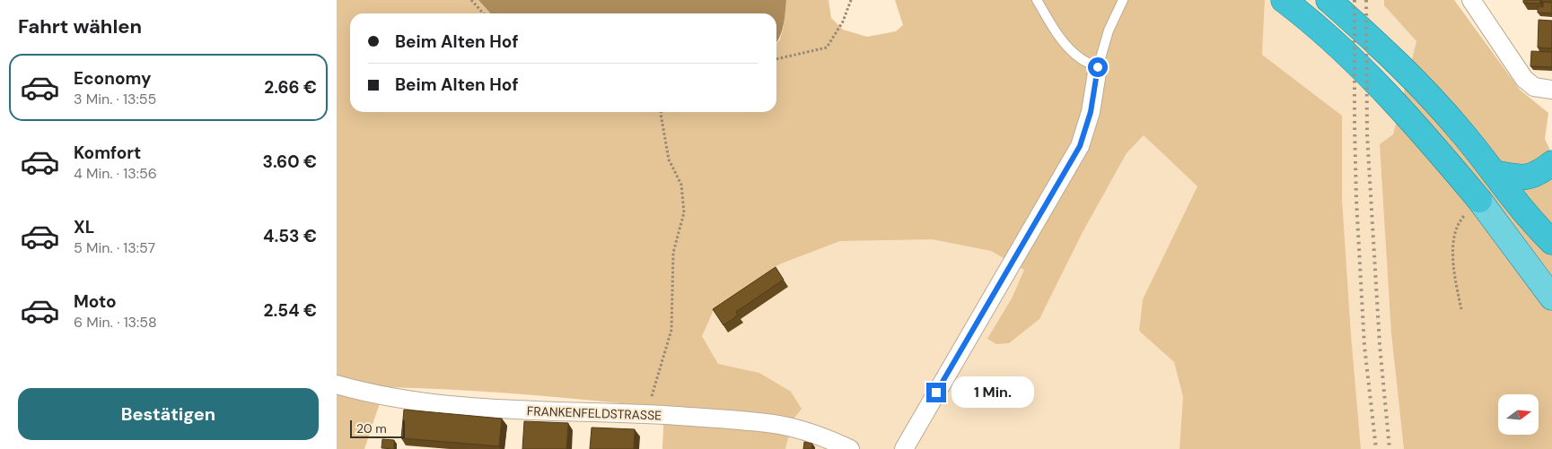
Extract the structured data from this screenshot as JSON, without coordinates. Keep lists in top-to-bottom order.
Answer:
{
  "streets": {
    "street": ["FRANKENFELDSTRASSE"]
  },
  "scale_bar": "20 m",
  "north": "right",
  "page": {
    "heading": "Fahrt wählen",
    "banner": ["Beim Alten Hof", "Beim Alten Hof"],
    "list": [
      {
        "name": "Economy",
        "note": "3 Min. · 13:55",
        "value": "2.66 €"
      },
      {
        "name": "Komfort",
        "note": "4 Min. · 13:56",
        "value": "3.60 €"
      },
      {
        "name": "XL",
        "note": "5 Min. · 13:57",
        "value": "4.53 €"
      },
      {
        "name": "Moto",
        "note": "6 Min. · 13:58",
        "value": "2.54 €"
      }
    ],
    "bubble": "1 Min.",
    "buttons": "Bestätigen",
    "scale": "20 m"
  }
}
